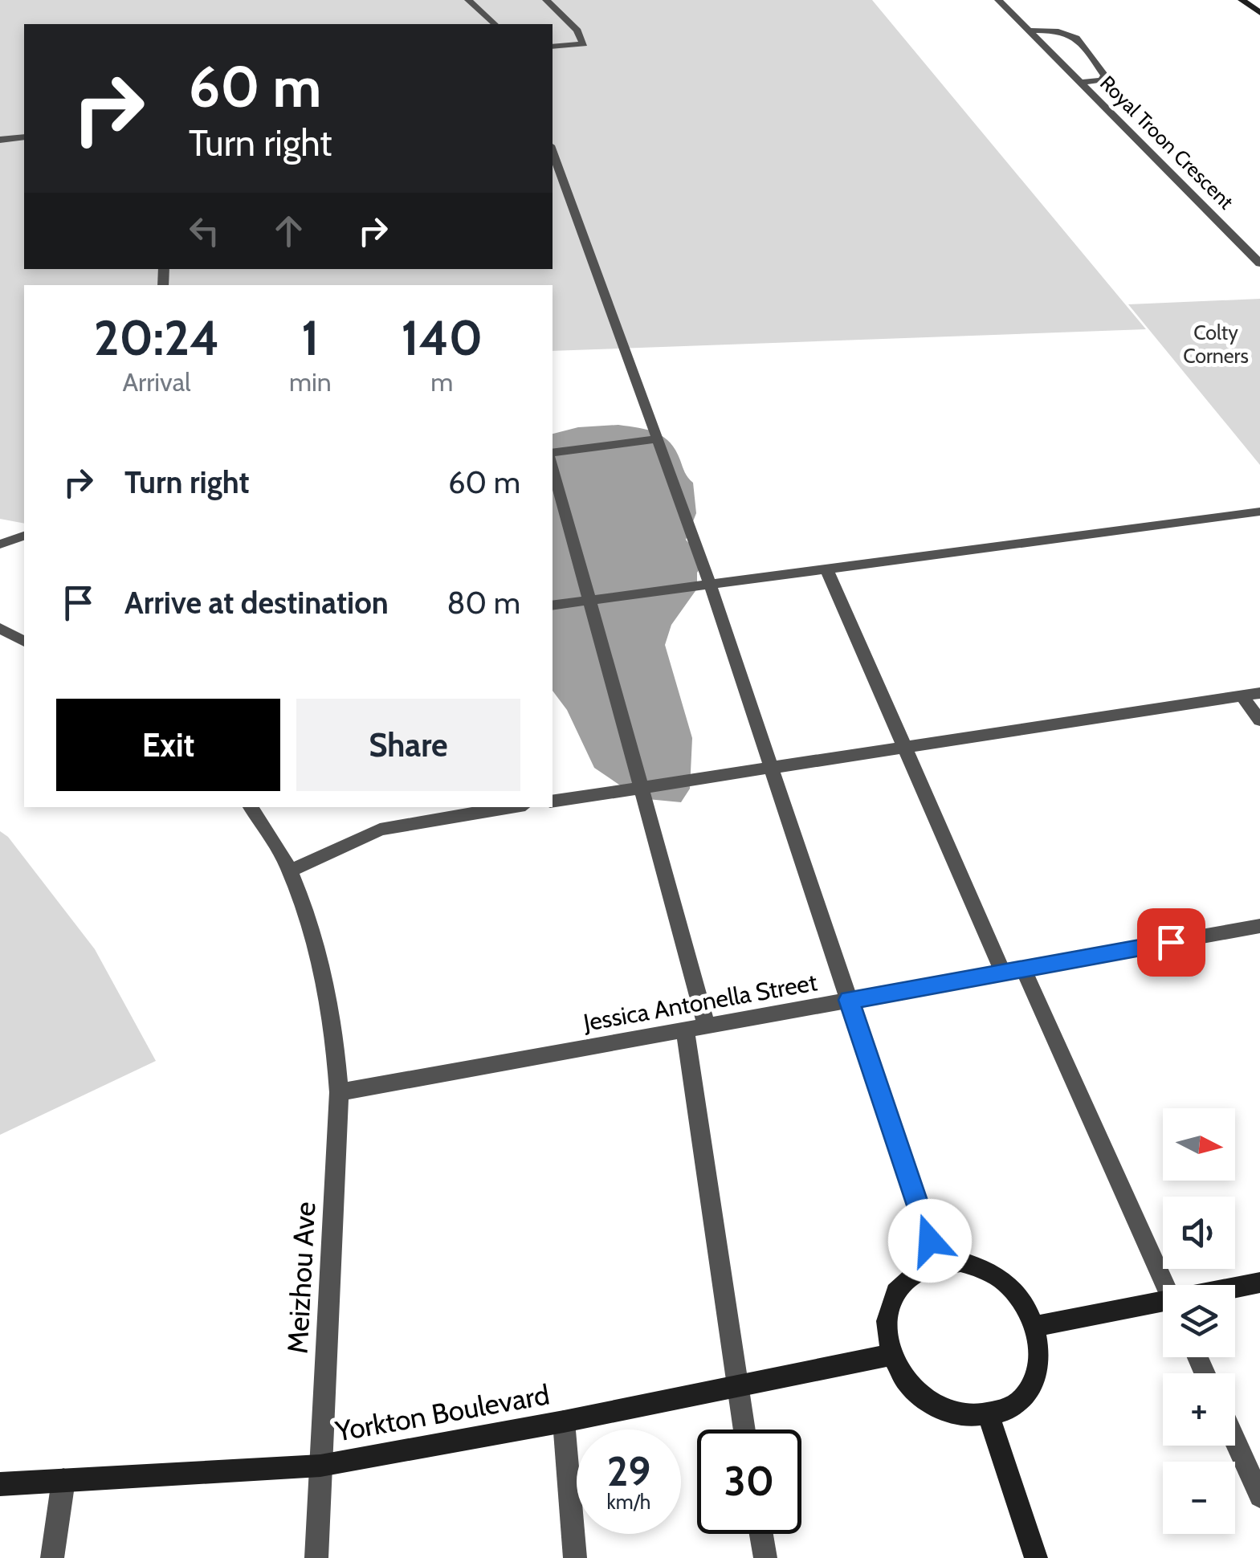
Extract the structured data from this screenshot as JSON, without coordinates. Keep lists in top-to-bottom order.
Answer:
{
  "streets": {
    "street": [
      "Royal Troon Crescent",
      "Jessica Antonella Street",
      "Meizhou Ave",
      "Yorkton Boulevard"
    ]
  },
  "crossings": [
    ["Jessica Antonella Street", "Meizhou Ave"],
    ["Meizhou Ave", "Yorkton Boulevard"]
  ],
  "parks": ["Colty Corners"],
  "north": "right",
  "page": {
    "turn": ["60 m", "Turn right"],
    "eta": [
      "20:24",
      "Arrival",
      "1",
      "min",
      "140",
      "m"
    ],
    "list": [
      {
        "name": "Turn right",
        "value": "60 m"
      },
      {
        "name": "Arrive at destination",
        "value": "80 m"
      }
    ],
    "buttons": ["Exit", "Share"],
    "map_buttons": ["+", "−"],
    "speed": "29 km/h",
    "limit": "30"
  }
}
